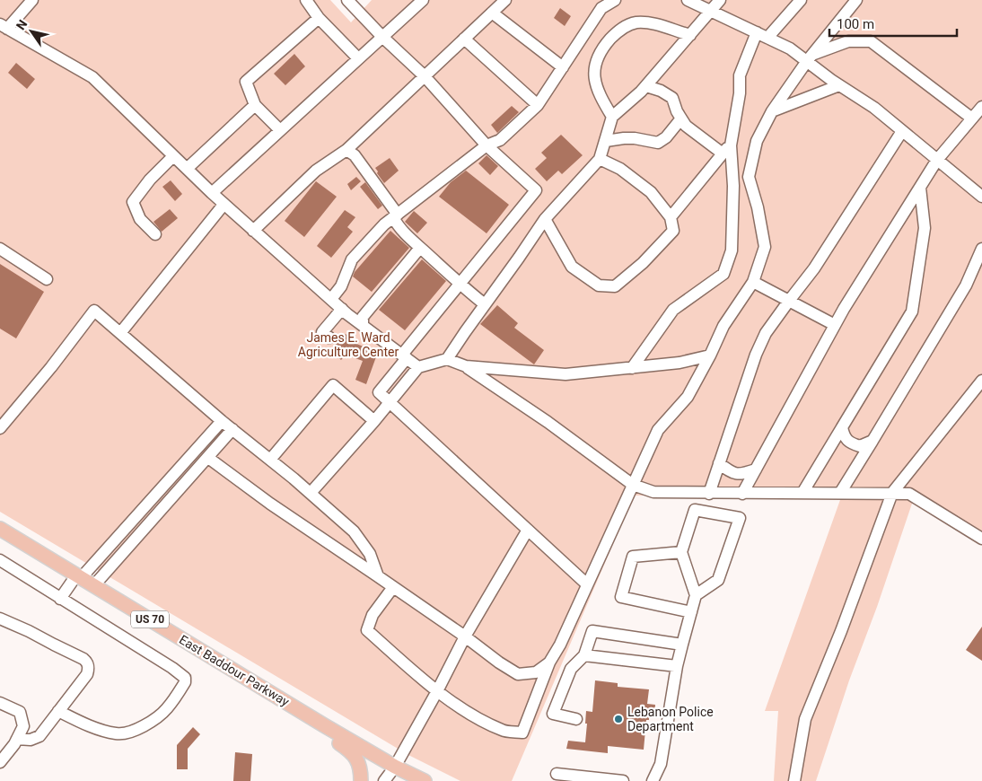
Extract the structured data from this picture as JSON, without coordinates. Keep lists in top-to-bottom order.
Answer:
{
  "streets": {
    "main road": ["US 70", "East Baddour Parkway"]
  },
  "parks": ["James E. Ward Agriculture Center"],
  "places": ["Lebanon Police Department"],
  "scale_bar": "100 m",
  "north": "top left"
}
